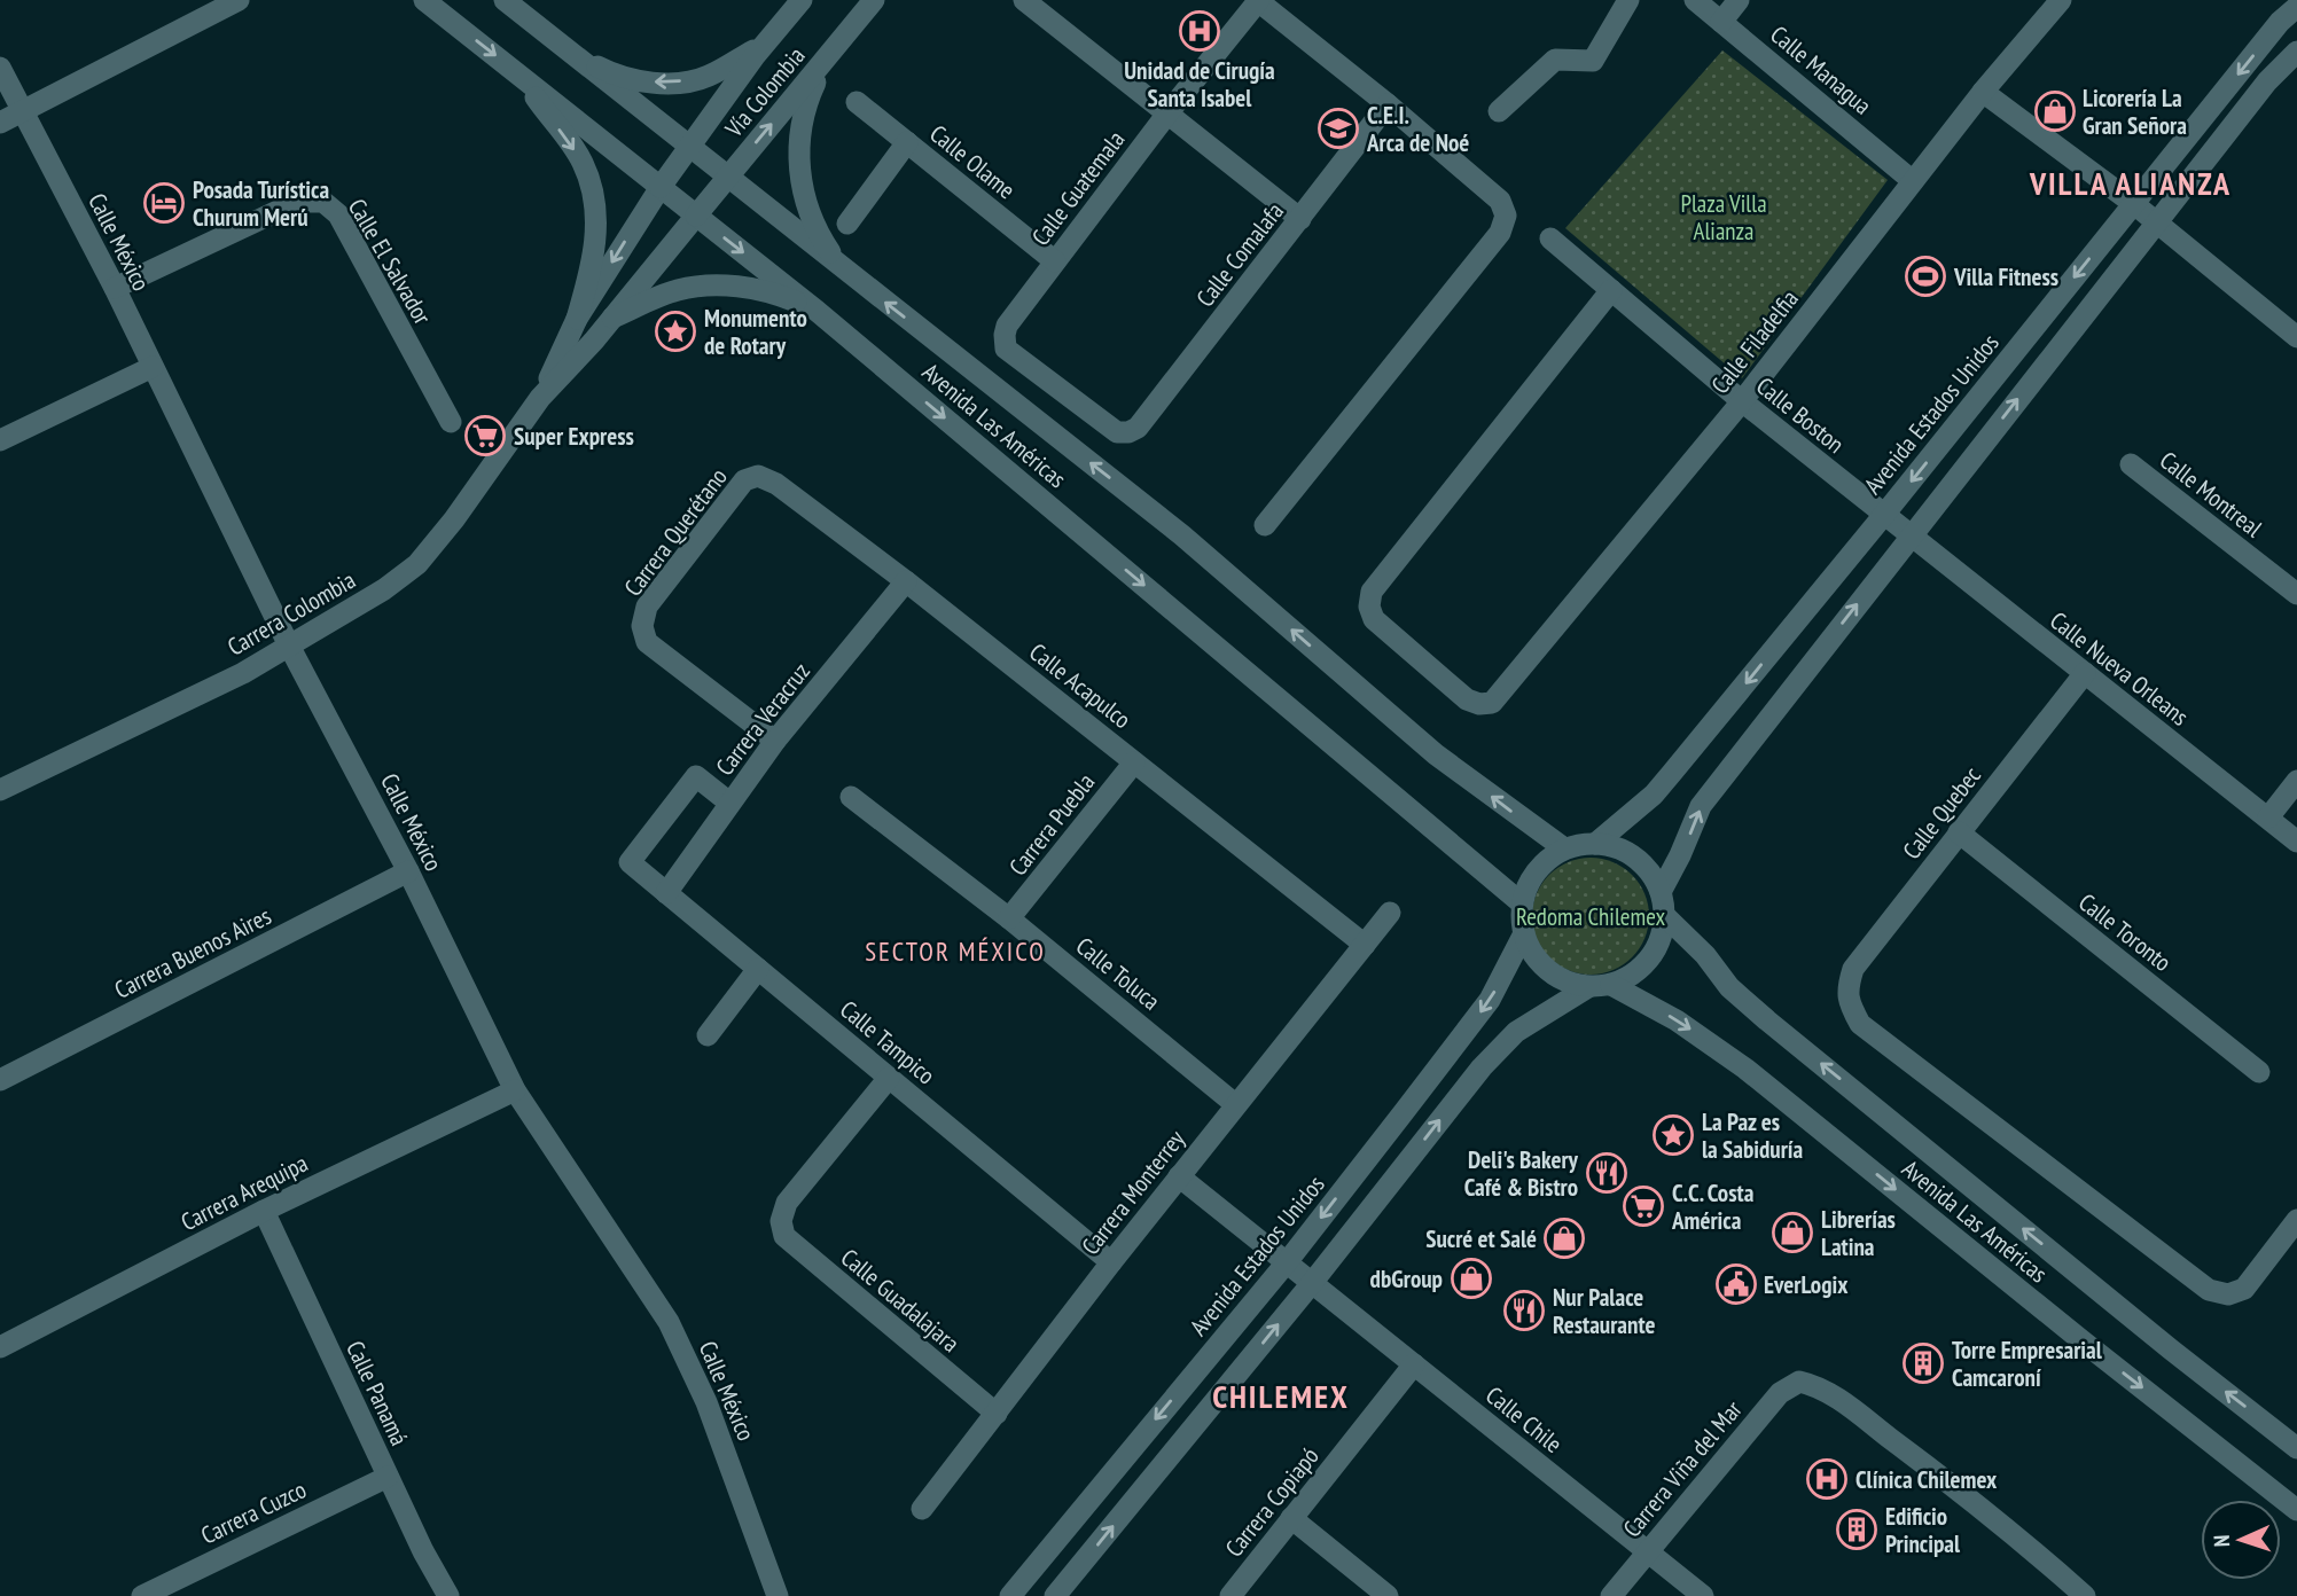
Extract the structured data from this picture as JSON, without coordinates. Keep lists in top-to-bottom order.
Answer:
{
  "streets": {
    "street": [
      "Calle Managua",
      "Vía Colombia",
      "Calle Olame",
      "Calle Guatemala",
      "Calle México",
      "Calle Comalafa",
      "Calle El Salvador",
      "Calle Filadelfia",
      "Avenida Estados Unidos",
      "Calle Boston",
      "Avenida Las Américas",
      "Calle Montreal",
      "Carrera Querétano",
      "Carrera Colombia",
      "Calle Nueva Orleans",
      "Calle Acapulco",
      "Carrera Veracruz",
      "Calle Quebec",
      "Carrera Puebla",
      "Calle Toronto",
      "Carrera Buenos Aires",
      "Calle Toluca",
      "Calle Tampico",
      "Carrera Arequipa",
      "Carrera Monterrey",
      "Calle Guadalajara",
      "Calle Panamá",
      "Calle Chile",
      "Carrera Viña del Mar",
      "Carrera Copiapó",
      "Carrera Cuzco"
    ]
  },
  "crossings": [
    ["Calle Managua", "Calle Filadelfia"],
    ["Vía Colombia", "Avenida Las Américas"],
    ["Vía Colombia", "Carrera Colombia"],
    ["Calle Olame", "Calle Guatemala"],
    ["Calle Guatemala", "Calle Comalafa"],
    ["Calle México", "Calle El Salvador"],
    ["Calle México", "Carrera Colombia"],
    ["Calle México", "Carrera Buenos Aires"],
    ["Calle México", "Carrera Arequipa"],
    ["Calle Filadelfia", "Calle Boston"],
    ["Avenida Estados Unidos", "Calle Boston"],
    ["Avenida Estados Unidos", "Avenida Las Américas"],
    ["Avenida Estados Unidos", "Calle Chile"],
    ["Calle Boston", "Calle Nueva Orleans"],
    ["Avenida Las Américas", "Carrera Colombia"],
    ["Carrera Querétano", "Calle Acapulco"],
    ["Carrera Querétano", "Carrera Veracruz"],
    ["Calle Nueva Orleans", "Calle Quebec"],
    ["Calle Acapulco", "Carrera Veracruz"],
    ["Calle Acapulco", "Carrera Puebla"],
    ["Calle Acapulco", "Carrera Monterrey"],
    ["Carrera Veracruz", "Calle Tampico"],
    ["Calle Quebec", "Calle Toronto"],
    ["Carrera Puebla", "Calle Toluca"],
    ["Calle Toluca", "Carrera Monterrey"],
    ["Calle Tampico", "Carrera Monterrey"],
    ["Calle Tampico", "Calle Guadalajara"],
    ["Carrera Arequipa", "Calle Panamá"],
    ["Carrera Monterrey", "Calle Guadalajara"],
    ["Carrera Monterrey", "Calle Chile"],
    ["Calle Panamá", "Carrera Cuzco"],
    ["Calle Chile", "Carrera Viña del Mar"],
    ["Calle Chile", "Carrera Copiapó"]
  ],
  "districts": ["VILLA ALIANZA", "SECTOR MÉXICO", "CHILEMEX"],
  "parks": ["Plaza Villa Alianza", "Redoma Chilemex"],
  "places": {
    "hospital": ["Unidad de Cirugía Santa Isabel", "Clínica Chilemex"],
    "shop": [
      "Licorería La Gran Señora",
      "Librerías Latina",
      "Sucré et Salé",
      "dbGroup"
    ],
    "school or university": ["C.E.I. Arca de Noé"],
    "hotel": ["Posada Turística Churum Merú"],
    "sports": ["Villa Fitness"],
    "place": ["Monumento de Rotary", "La Paz es la Sabiduría"],
    "supermarket": ["Super Express", "C.C. Costa América"],
    "restaurant": ["Deli's Bakery Café & Bistro", "Nur Palace Restaurante"],
    "public building": ["EverLogix"],
    "building": ["Torre Empresarial Camcaroní", "Edificio Principal"]
  },
  "north": "left"
}
